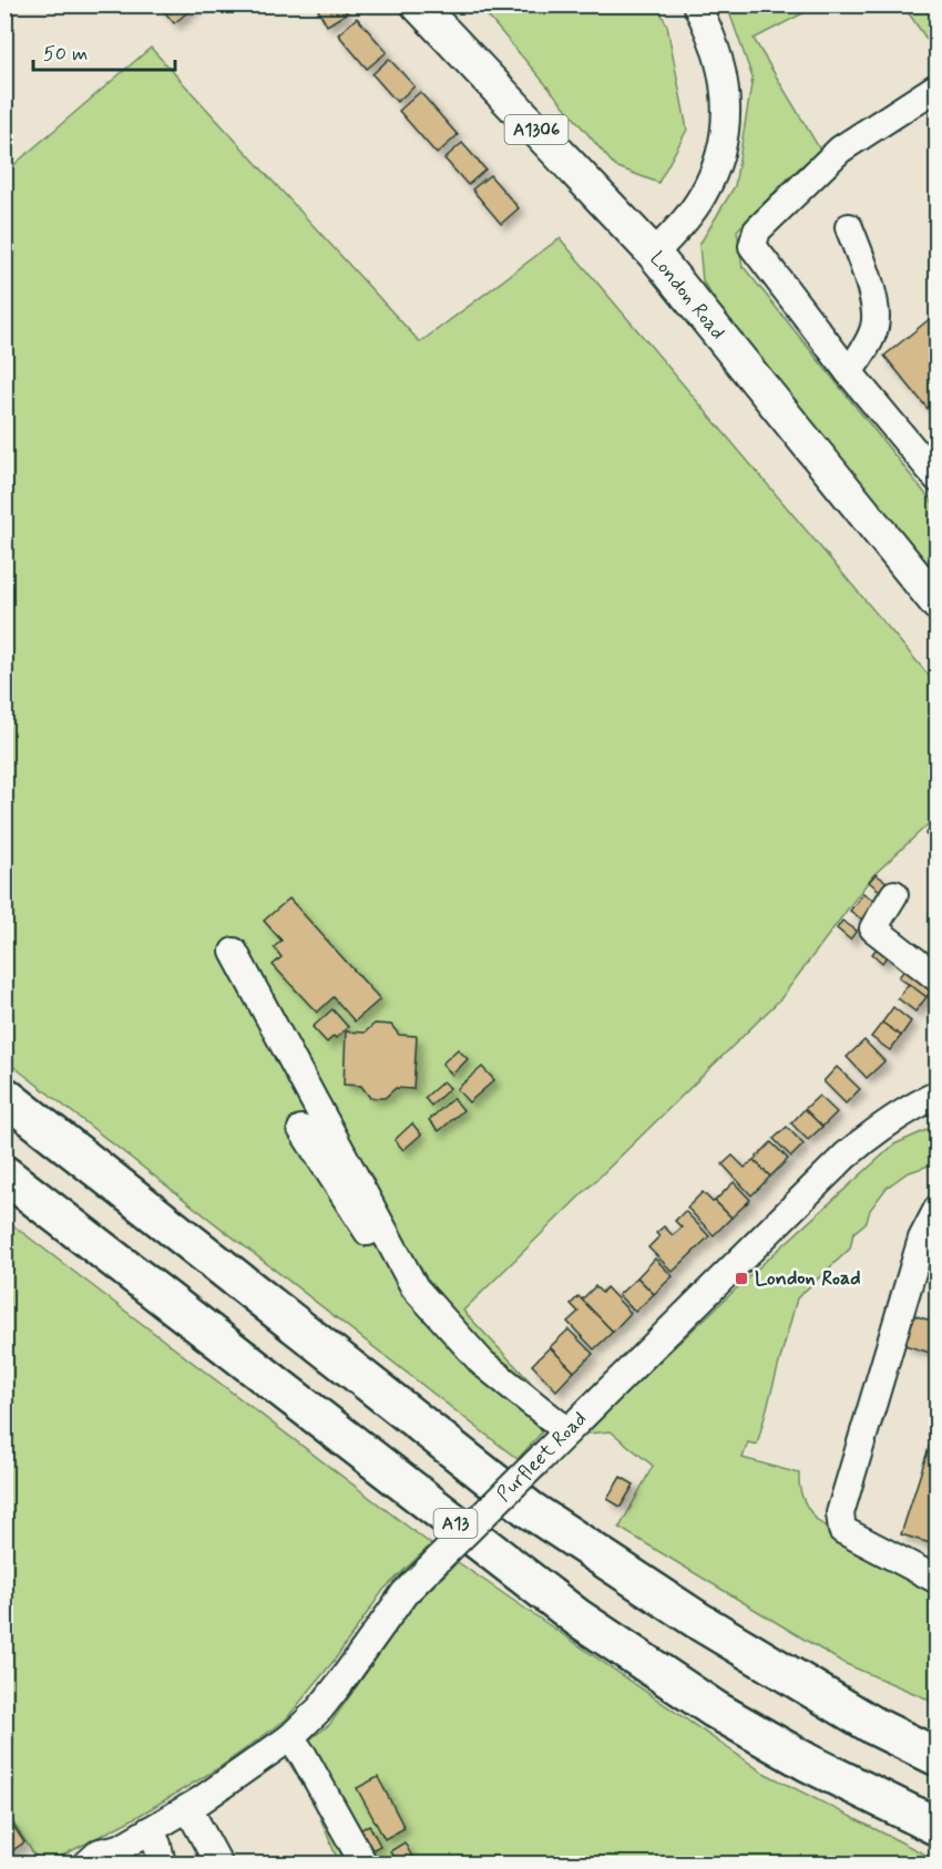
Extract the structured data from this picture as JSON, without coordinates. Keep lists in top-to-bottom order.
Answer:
{
  "streets": {
    "highway": ["A13"],
    "main road": ["A1306", "London Road"],
    "street": ["Purfleet Road"]
  },
  "places": {
    "transit": ["London Road"]
  },
  "scale_bar": "50 m"
}
